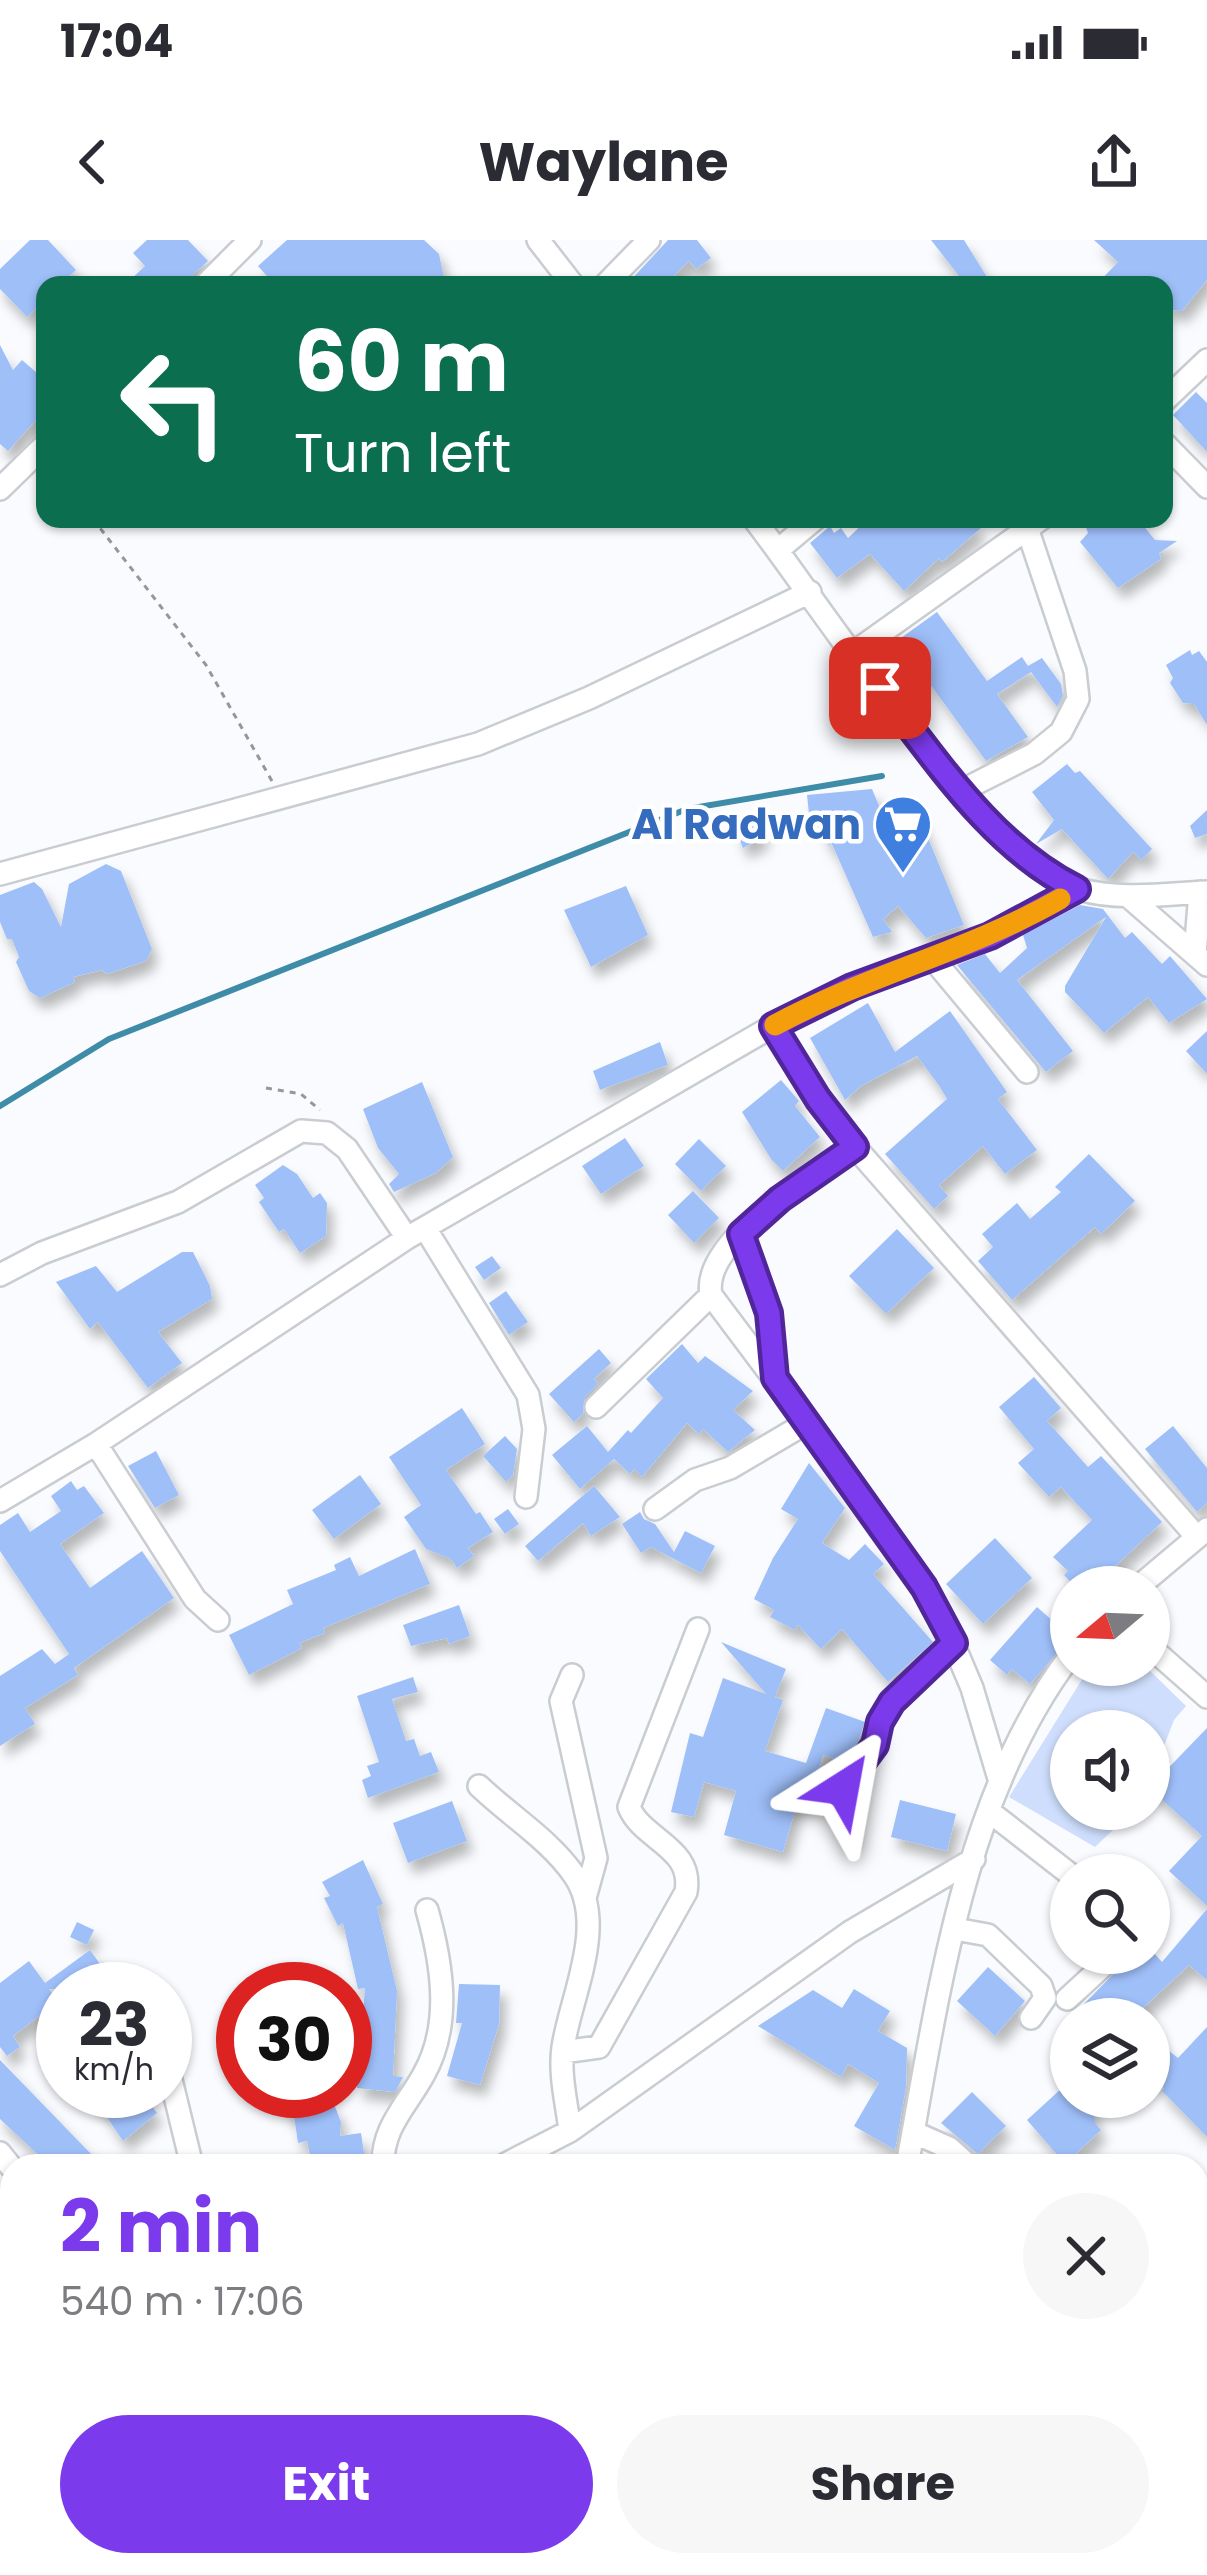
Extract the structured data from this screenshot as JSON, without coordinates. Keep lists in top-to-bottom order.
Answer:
{
  "places": {
    "supermarket": ["Al Radwan"]
  },
  "north": "left",
  "page": {
    "status": "17:04",
    "header": "Waylane",
    "turn": ["60 m", "Turn left"],
    "speed": "23 km/h",
    "limit": "30",
    "heading": ["2 min", "540 m · 17:06"],
    "buttons": ["Exit", "Share"]
  }
}
